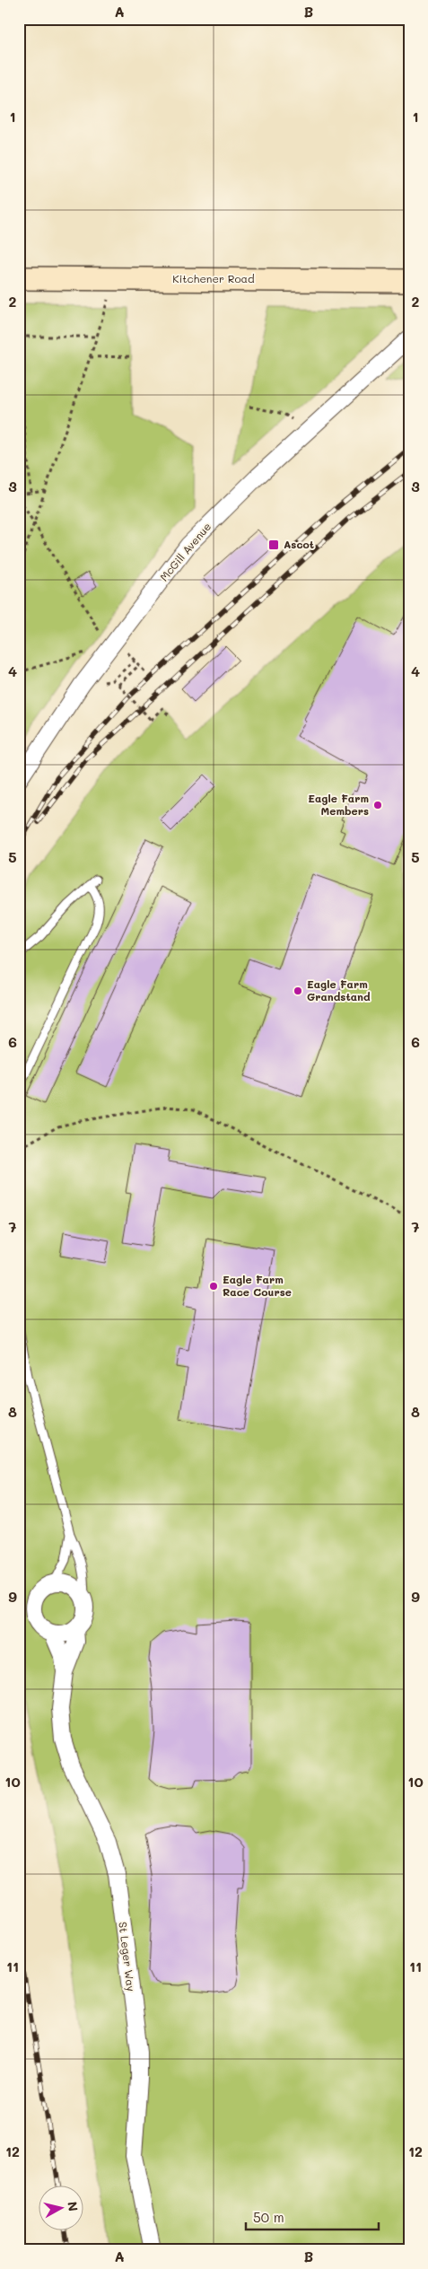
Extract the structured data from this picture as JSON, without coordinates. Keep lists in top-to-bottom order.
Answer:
{
  "streets": {
    "main road": ["Kitchener Road"],
    "street": ["McGill Avenue", "St Leger Way"]
  },
  "places": {
    "transit": ["Ascot"],
    "other": ["Eagle Farm Members", "Eagle Farm Grandstand", "Eagle Farm Race Course"]
  },
  "scale_bar": "50 m",
  "north": "right",
  "grid": {
    "columns": ["A", "B"],
    "rows": [
      "1",
      "2",
      "3",
      "4",
      "5",
      "6",
      "7",
      "8",
      "9",
      "10",
      "11",
      "12"
    ]
  }
}
